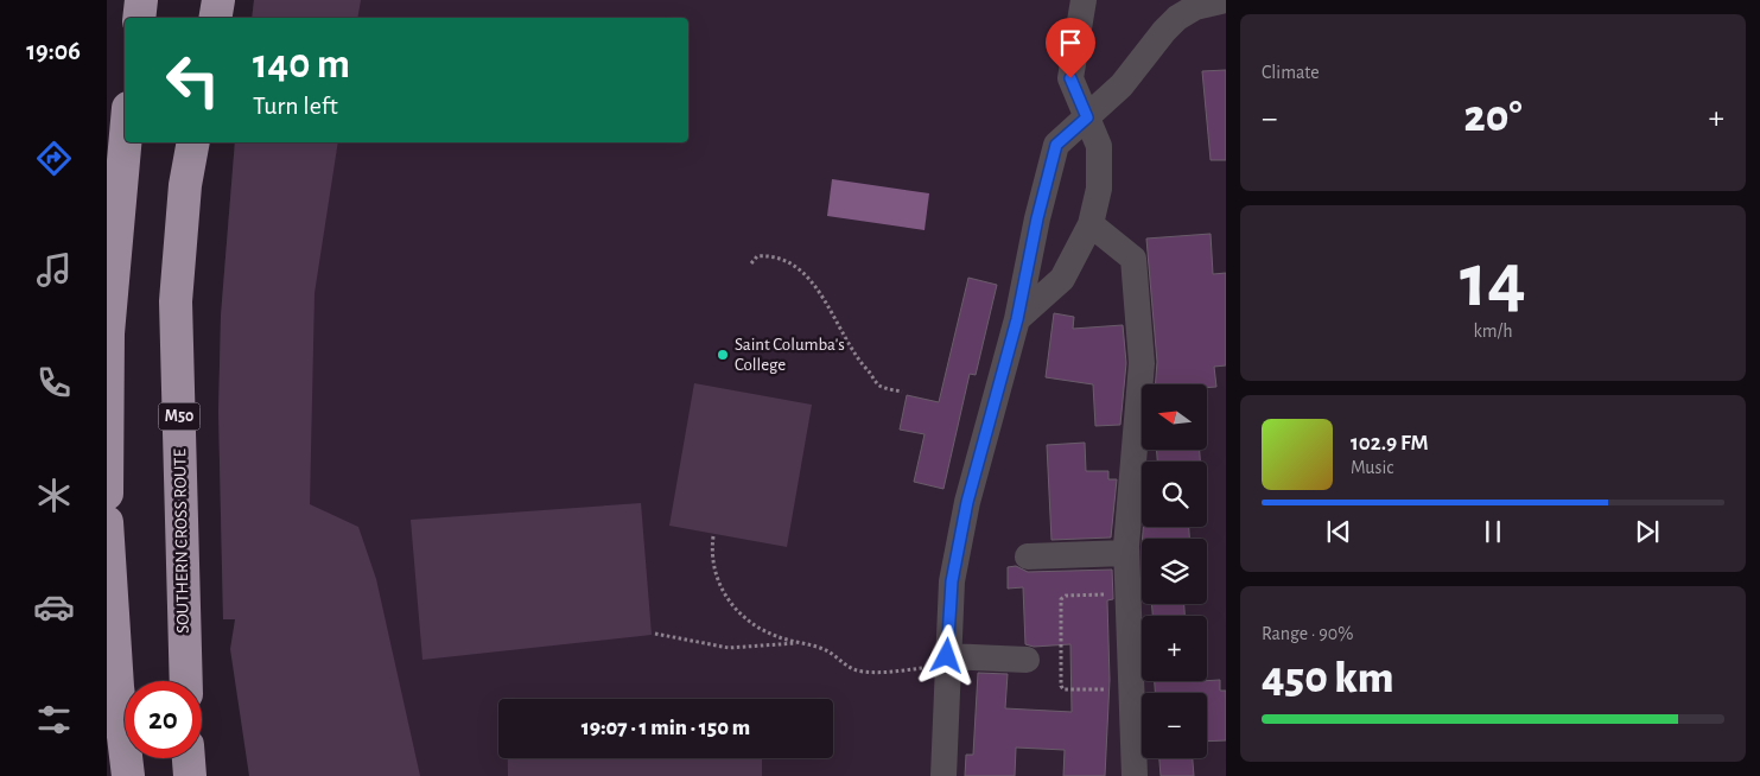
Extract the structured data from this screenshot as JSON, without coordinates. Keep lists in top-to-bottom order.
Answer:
{
  "streets": {
    "highway": ["M50", "SOUTHERN CROSS ROUTE"]
  },
  "places": ["Saint Columba's College"],
  "north": "left",
  "page": {
    "tabs": "19:06",
    "tile": [
      "Climate",
      ["14", "km/h"],
      ["Range · 90%", "450 km"]
    ],
    "turn": ["140 m", "Turn left"],
    "heat": ["−", "20°", "+"],
    "map_buttons": ["+", "−"],
    "song": ["102.9 FM", "Music"],
    "limit": "20",
    "trip": "19:07 · 1 min · 150 m"
  }
}
